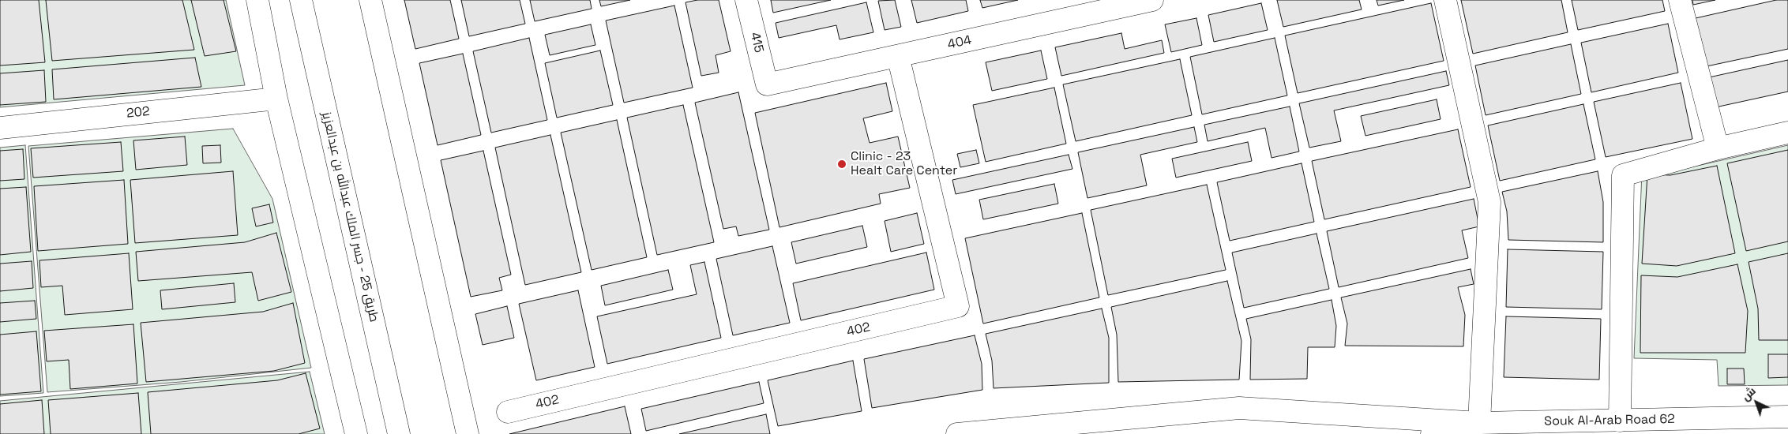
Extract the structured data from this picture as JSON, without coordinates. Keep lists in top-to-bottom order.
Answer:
{
  "streets": {
    "street": [
      "415",
      "404",
      "202",
      "طريق 25 - جسر الملك عبدالله بن عبدالعزيز",
      "402",
      "Souk Al-Arab Road 62"
    ]
  },
  "crossings": [
    ["415", "404"],
    ["404", "402"]
  ],
  "places": ["Clinic - 23 Healt Care Center"],
  "north": "top left"
}
